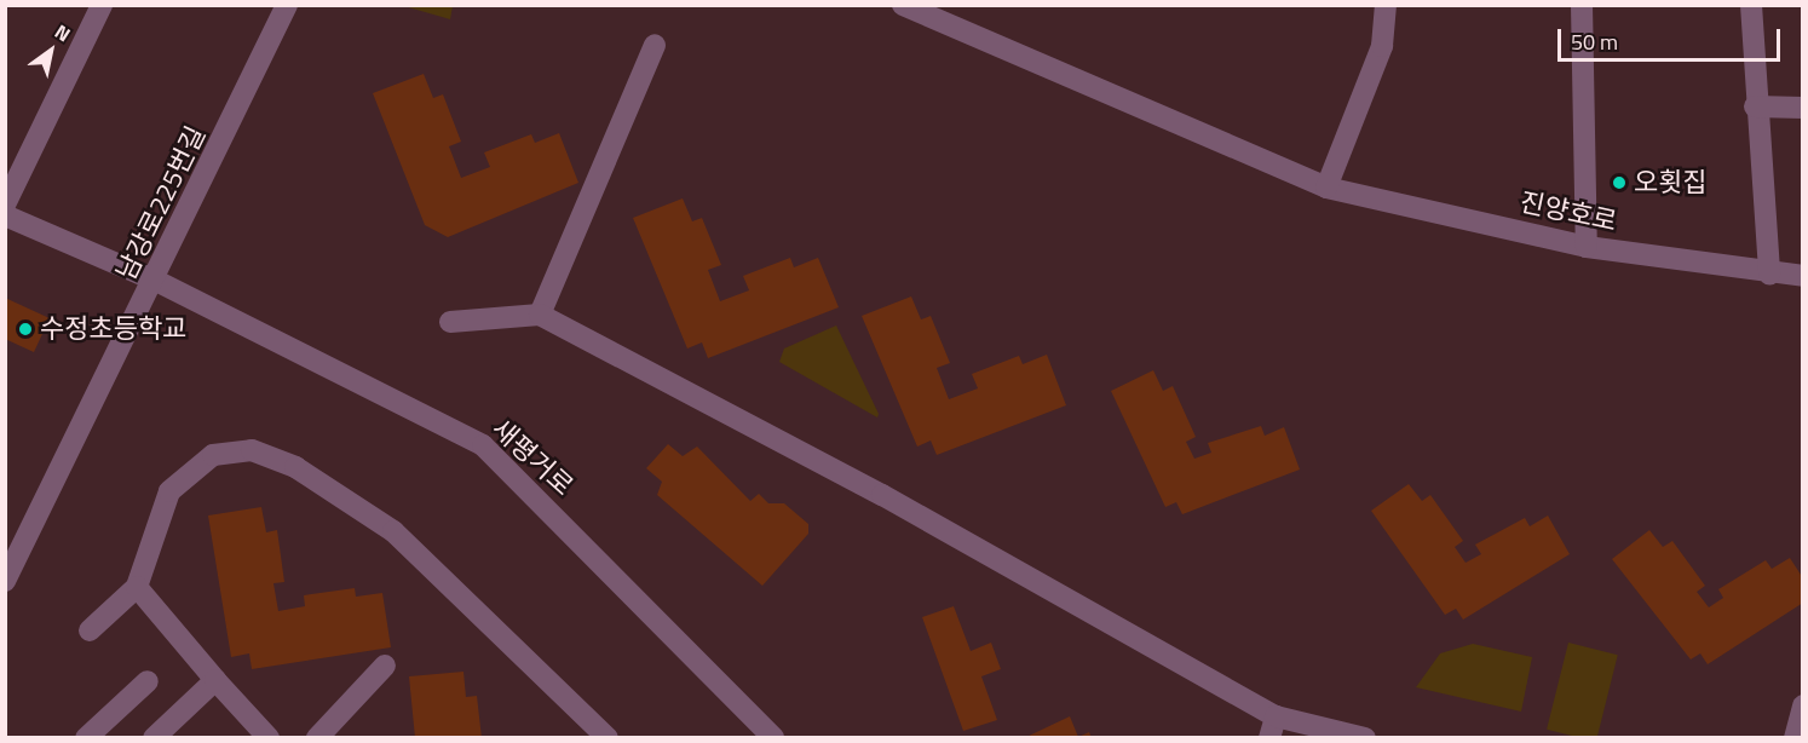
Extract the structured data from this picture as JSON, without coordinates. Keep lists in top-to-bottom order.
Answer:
{
  "streets": {
    "street": ["남강로225번길", "진양호로", "새평거로"]
  },
  "crossings": [
    ["남강로225번길", "새평거로"]
  ],
  "places": ["오횟집", "수정초등학교"],
  "scale_bar": "50 m",
  "north": "top right"
}
